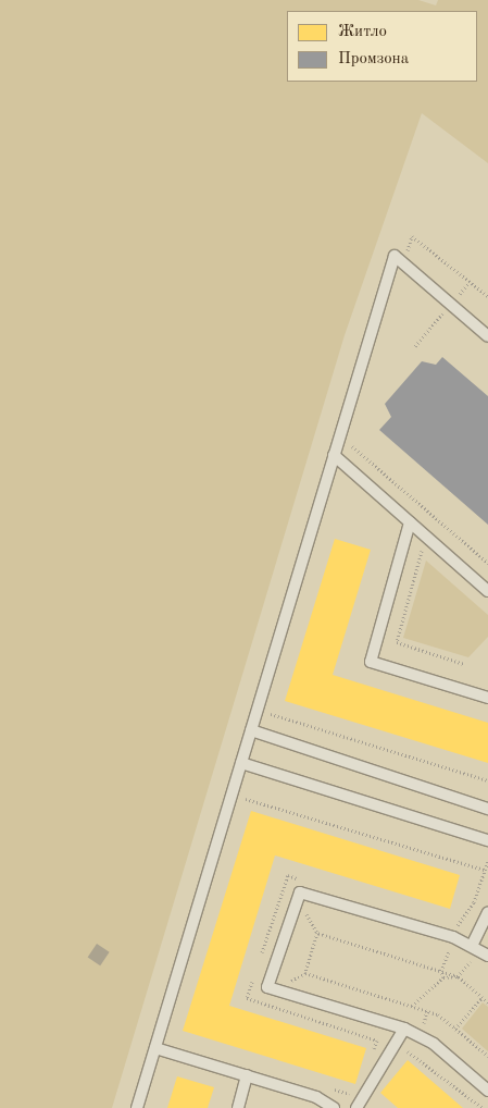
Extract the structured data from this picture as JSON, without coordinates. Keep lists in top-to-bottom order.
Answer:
{
  "legend": ["Житло", "Промзона"]
}
